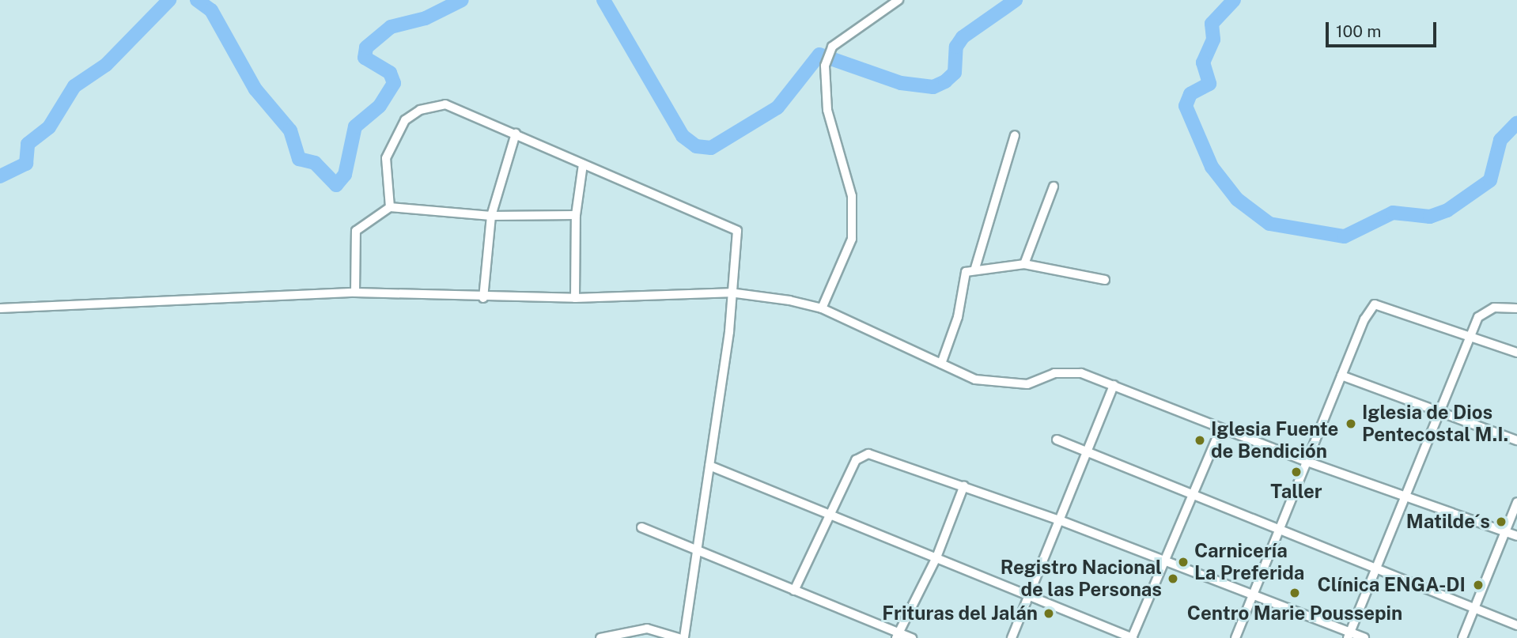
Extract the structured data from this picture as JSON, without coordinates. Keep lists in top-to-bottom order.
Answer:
{
  "places": [
    "Iglesia de Dios Pentecostal M.I.",
    "Iglesia Fuente de Bendición",
    "Taller",
    "Matilde´s",
    "Carnicería La Preferida",
    "Registro Nacional de las Personas",
    "Clínica ENGA-DI",
    "Centro Marie Poussepin",
    "Frituras del Jalán"
  ],
  "scale_bar": "100 m"
}
